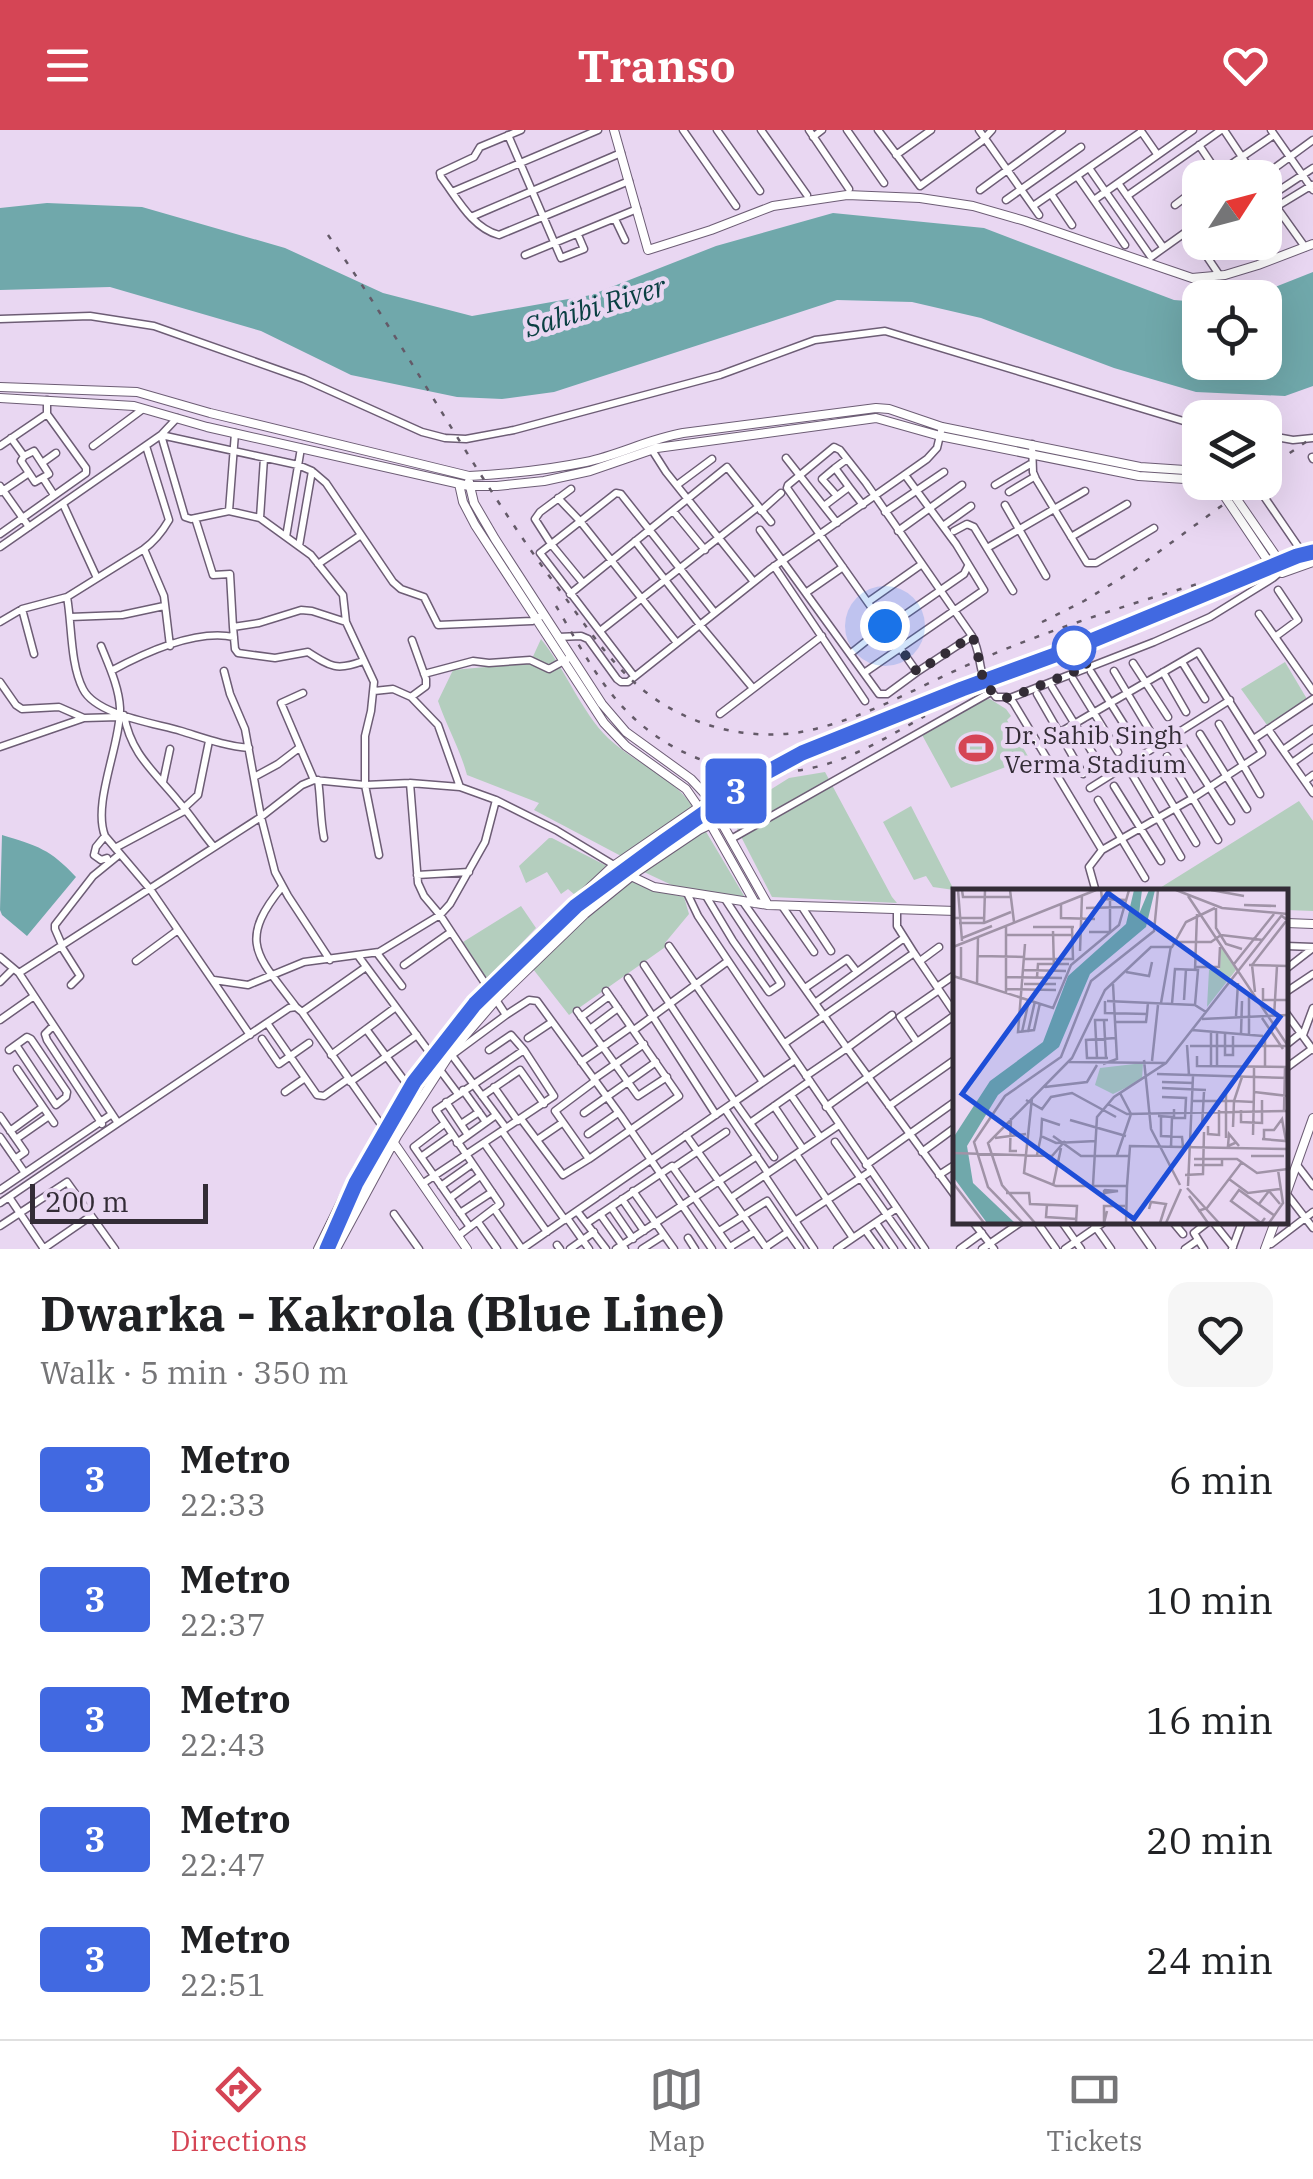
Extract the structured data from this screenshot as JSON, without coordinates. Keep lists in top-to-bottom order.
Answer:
{
  "water": ["Sahibi River"],
  "places": {
    "sports": ["Dr. Sahib Singh Verma Stadium"]
  },
  "lines": ["metro line 3"],
  "scale_bar": "200 m",
  "north": "top right",
  "page": {
    "header": "Transo",
    "on_map": "3",
    "scale": "200 m",
    "heading": ["Dwarka - Kakrola (Blue Line)", "Walk · 5 min · 350 m"],
    "list": [
      {
        "mark": "3",
        "name": "Metro",
        "note": "22:33",
        "value": "6 min"
      },
      {
        "mark": "3",
        "name": "Metro",
        "note": "22:37",
        "value": "10 min"
      },
      {
        "mark": "3",
        "name": "Metro",
        "note": "22:43",
        "value": "16 min"
      },
      {
        "mark": "3",
        "name": "Metro",
        "note": "22:47",
        "value": "20 min"
      },
      {
        "mark": "3",
        "name": "Metro",
        "note": "22:51",
        "value": "24 min"
      }
    ],
    "tabs": ["Directions", "Map", "Tickets"]
  }
}
